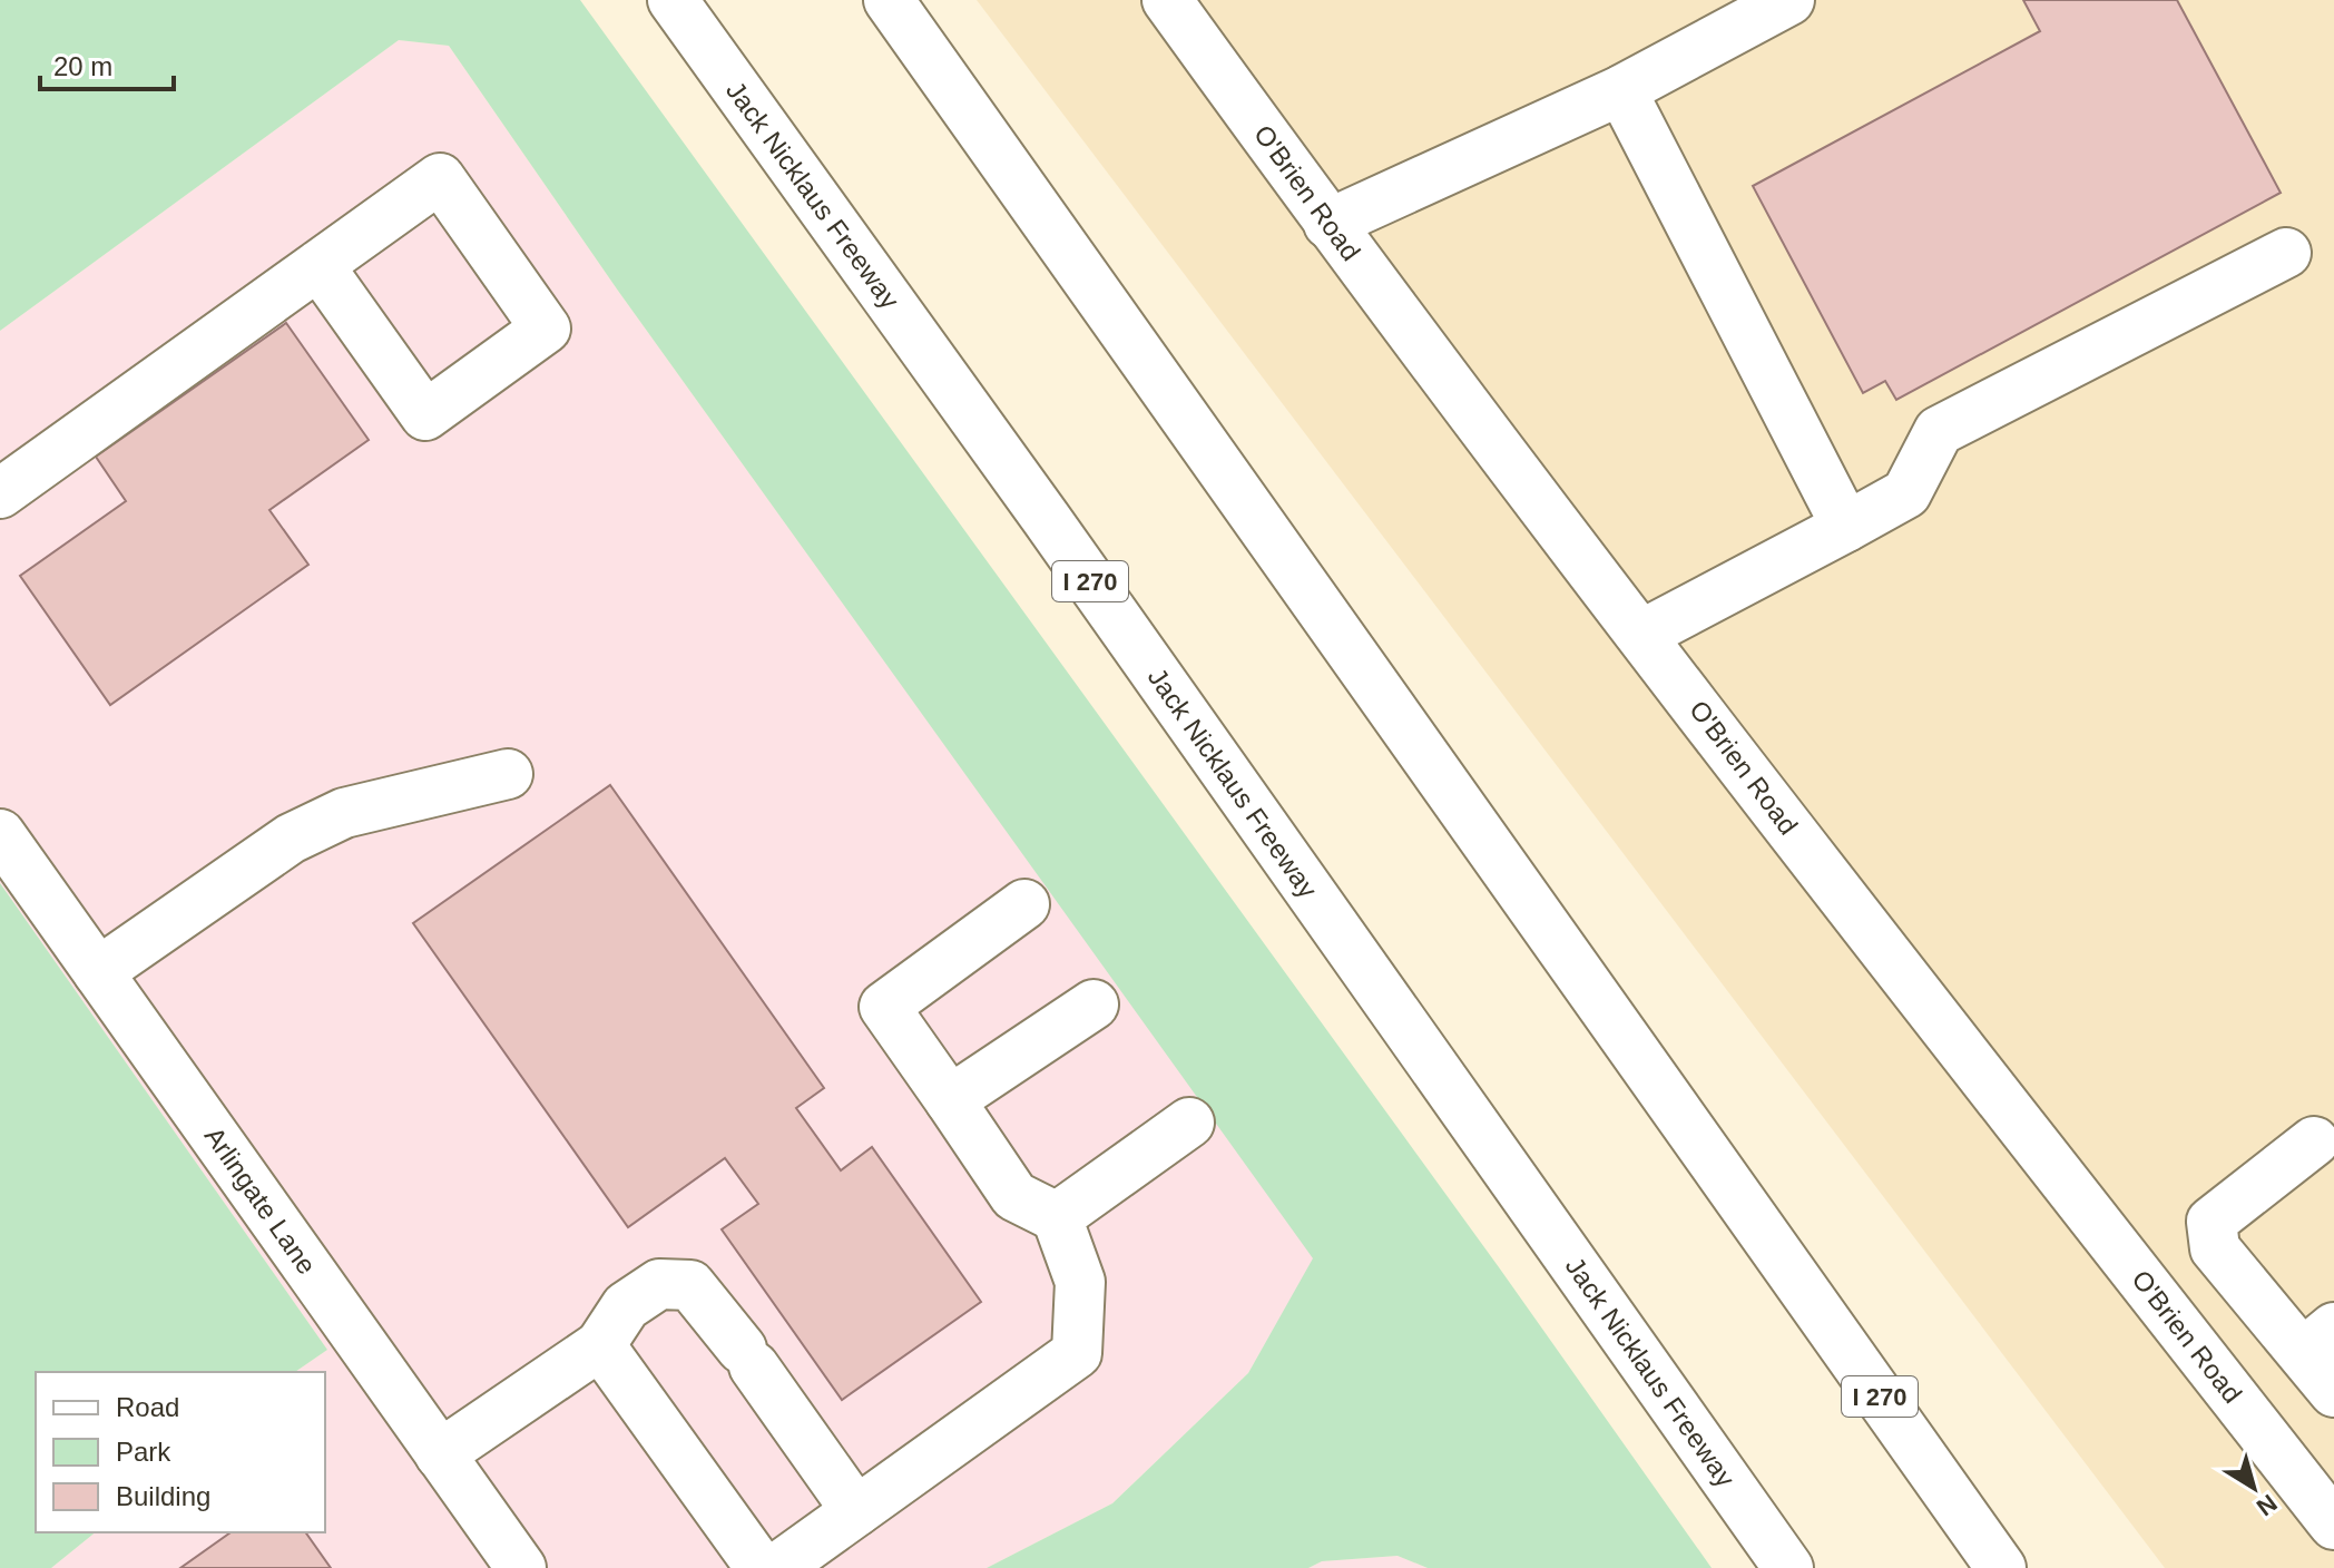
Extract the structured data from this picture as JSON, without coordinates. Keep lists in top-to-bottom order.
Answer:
{
  "streets": {
    "main road": [
      "O'Brien Road",
      "Jack Nicklaus Freeway",
      "I 270",
      "Arlingate Lane"
    ]
  },
  "legend": ["Road", "Park", "Building"],
  "scale_bar": "20 m",
  "north": "bottom right"
}
